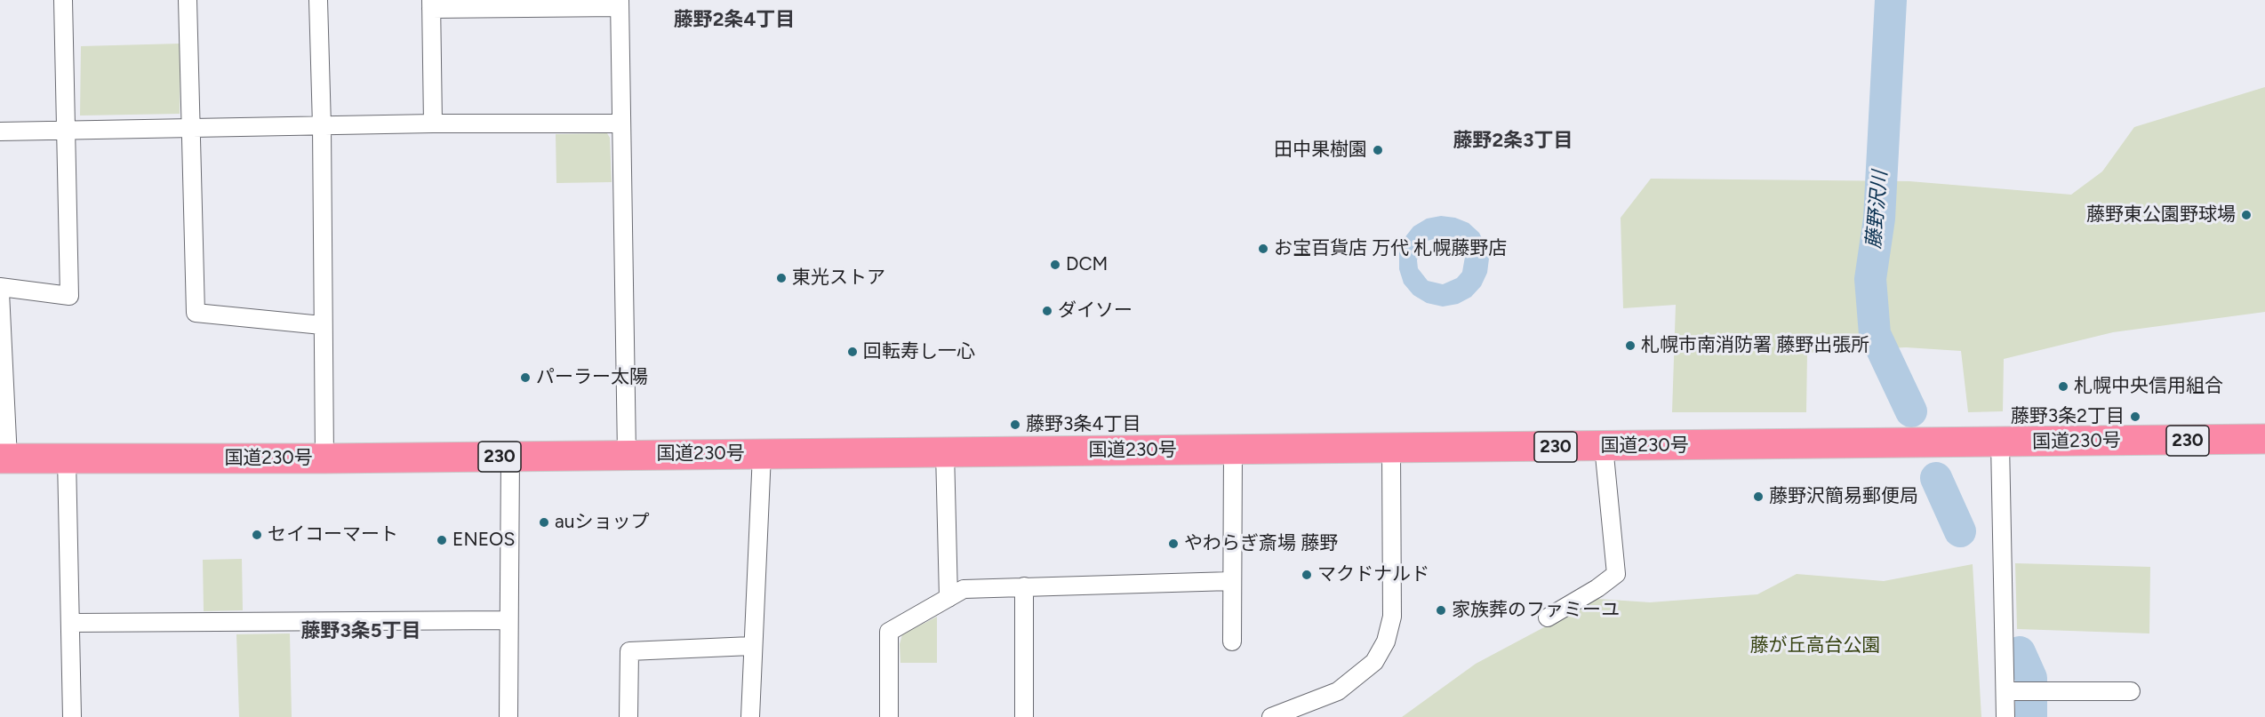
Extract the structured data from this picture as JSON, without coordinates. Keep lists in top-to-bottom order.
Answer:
{
  "streets": {
    "highway": ["230", "国道230号"]
  },
  "districts": ["藤野2条4丁目", "藤野2条3丁目", "藤野3条5丁目"],
  "water": ["藤野沢川"],
  "parks": ["藤が丘高台公園"],
  "places": [
    "田中果樹園",
    "藤野東公園野球場",
    "お宝百貨店 万代 札幌藤野店",
    "DCM",
    "東光ストア",
    "ダイソー",
    "札幌市南消防署 藤野出張所",
    "回転寿し一心",
    "パーラー太陽",
    "札幌中央信用組合",
    "藤野3条2丁目",
    "藤野3条4丁目",
    "藤野沢簡易郵便局",
    "auショップ",
    "セイコーマート",
    "ENEOS",
    "やわらぎ斎場 藤野",
    "マクドナルド",
    "家族葬のファミーユ"
  ]
}
